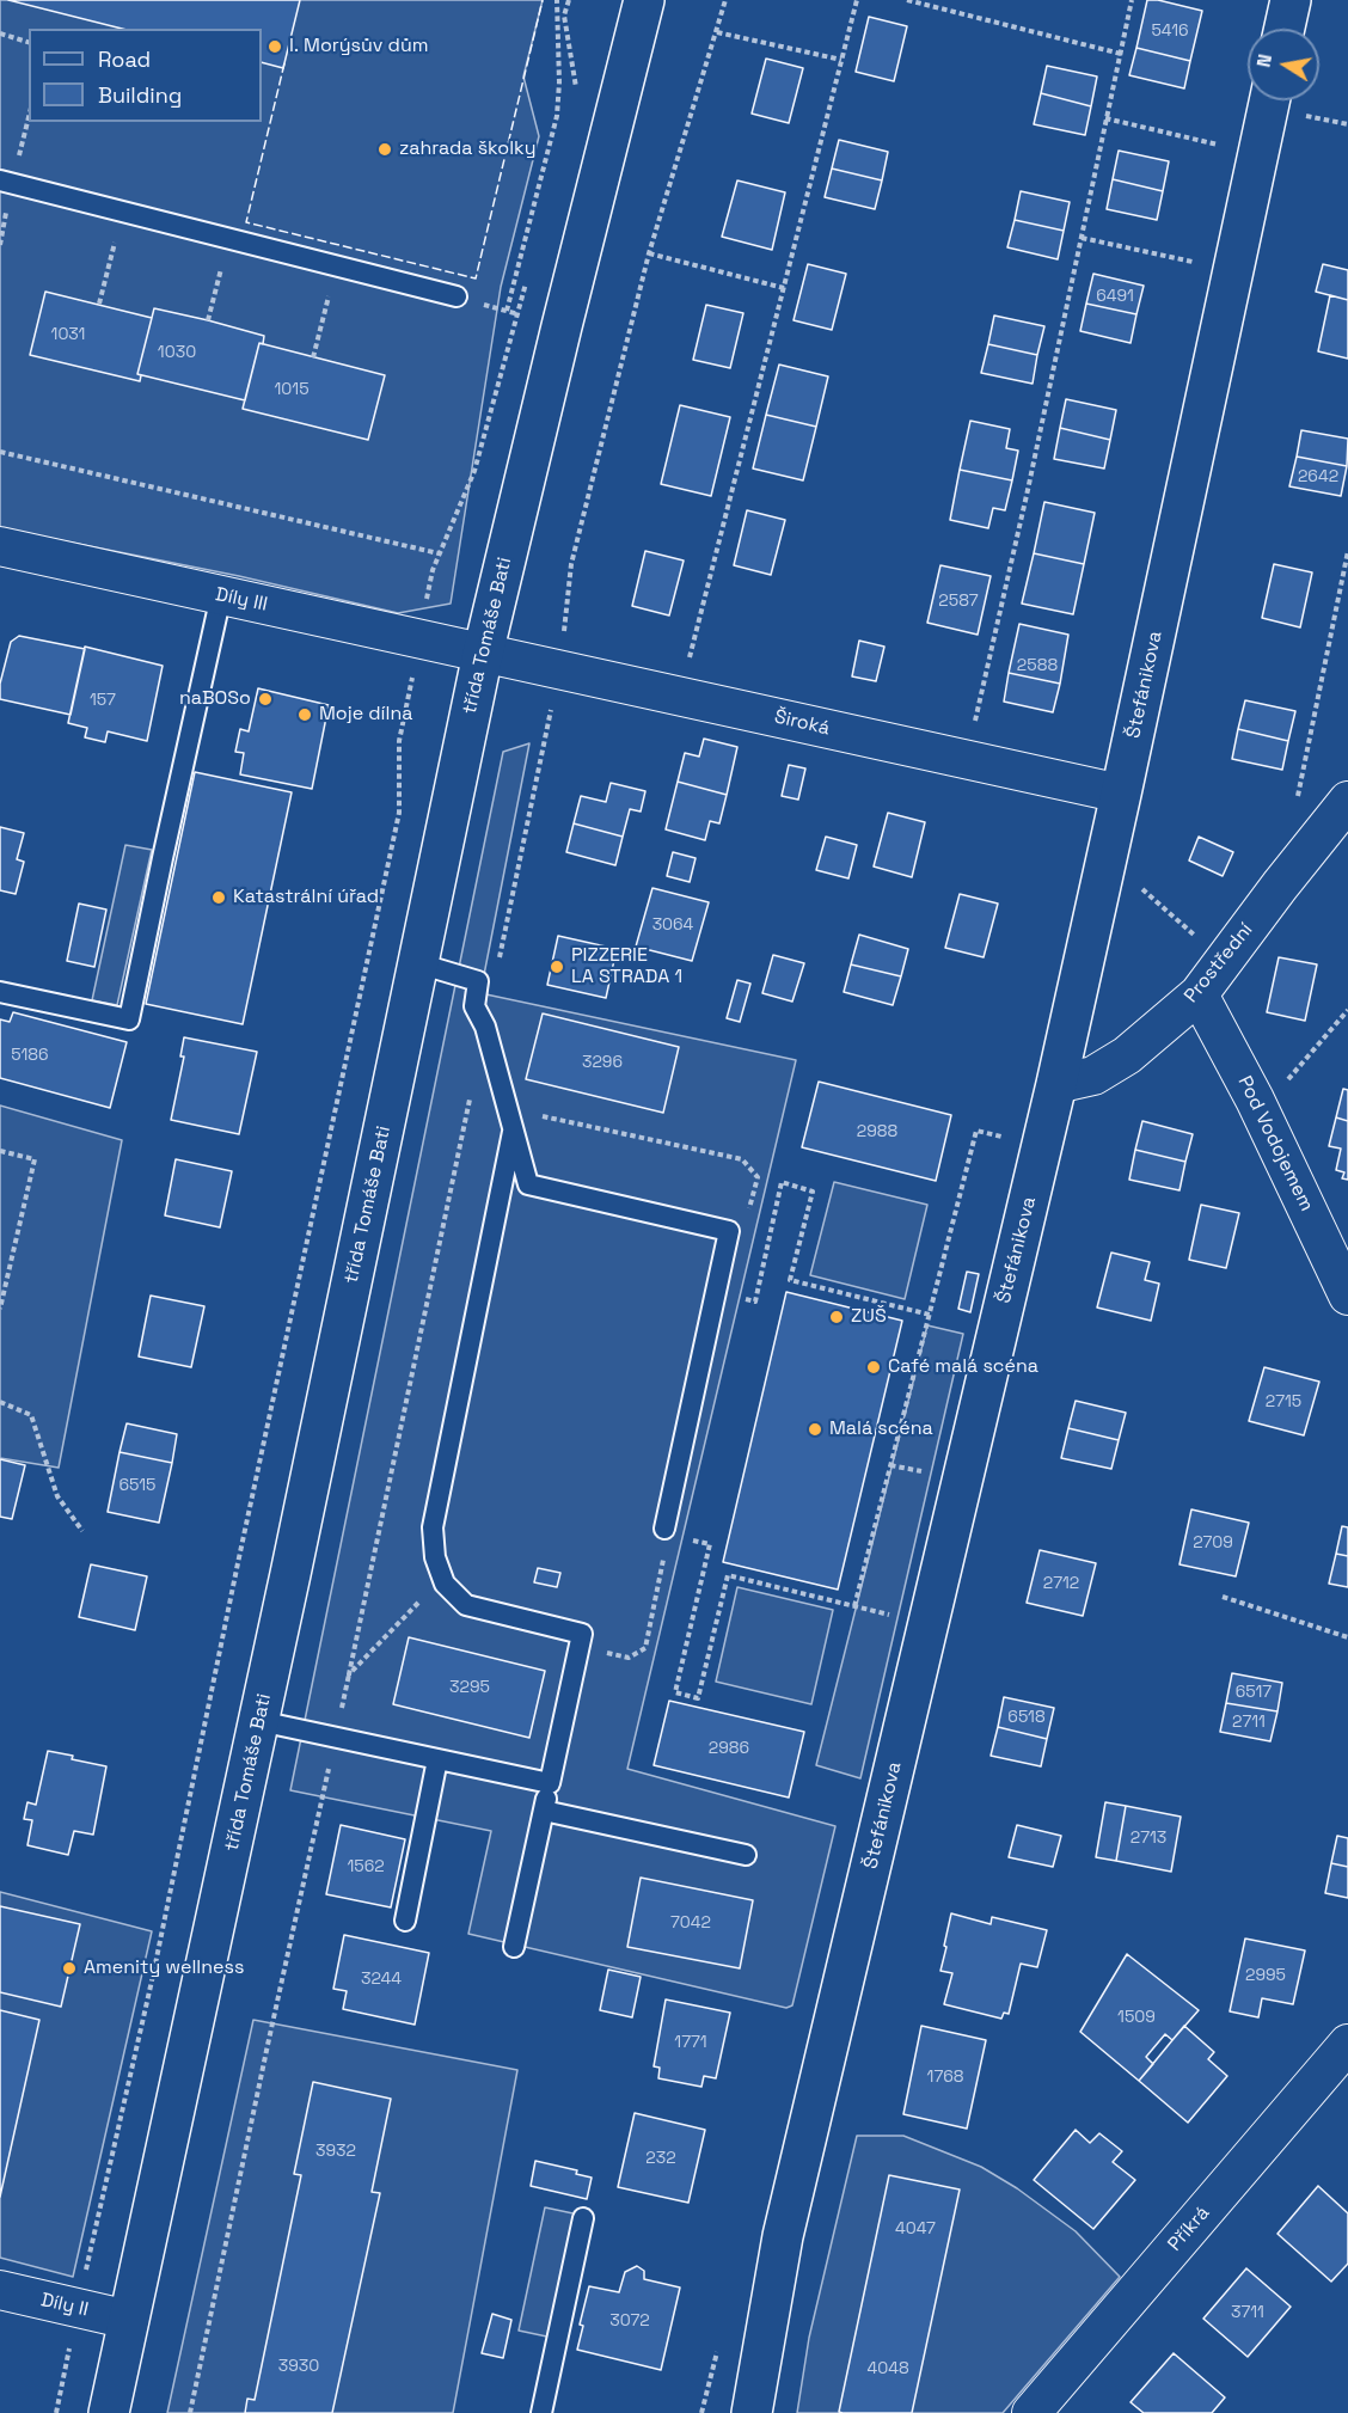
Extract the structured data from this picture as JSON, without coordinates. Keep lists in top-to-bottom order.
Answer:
{
  "streets": {
    "main road": ["třída Tomáše Bati", "Štefánikova"],
    "street": [
      "Díly III",
      "Široká",
      "Prostřední",
      "Pod Vodojemem",
      "Příkrá",
      "Díly II"
    ]
  },
  "crossings": [
    ["Díly III", "třída Tomáše Bati"],
    ["Díly III", "Široká"],
    ["třída Tomáše Bati", "Široká"],
    ["třída Tomáše Bati", "Díly II"],
    ["Štefánikova", "Široká"],
    ["Štefánikova", "Prostřední"],
    ["Prostřední", "Pod Vodojemem"]
  ],
  "places": [
    "I. Morýsův dům",
    "zahrada školky",
    "naBOSo",
    "Moje dílna",
    "Katastrální úřad",
    "PIZZERIE LA STRADA 1",
    "ZUŠ",
    "Café malá scéna",
    "Malá scéna",
    "Amenity wellness"
  ],
  "house_numbers": [
    "5416",
    "6491",
    "1031",
    "1030",
    "1015",
    "2642",
    "2587",
    "2588",
    "157",
    "3064",
    "5186",
    "3296",
    "2988",
    "2715",
    "6515",
    "2709",
    "2712",
    "3295",
    "6517",
    "6518",
    "2711",
    "2986",
    "2713",
    "1562",
    "7042",
    "2995",
    "3244",
    "1509",
    "1771",
    "1768",
    "3932",
    "232",
    "4047",
    "3711",
    "3072",
    "3930",
    "4048"
  ],
  "legend": ["Road", "Building"],
  "north": "left"
}
